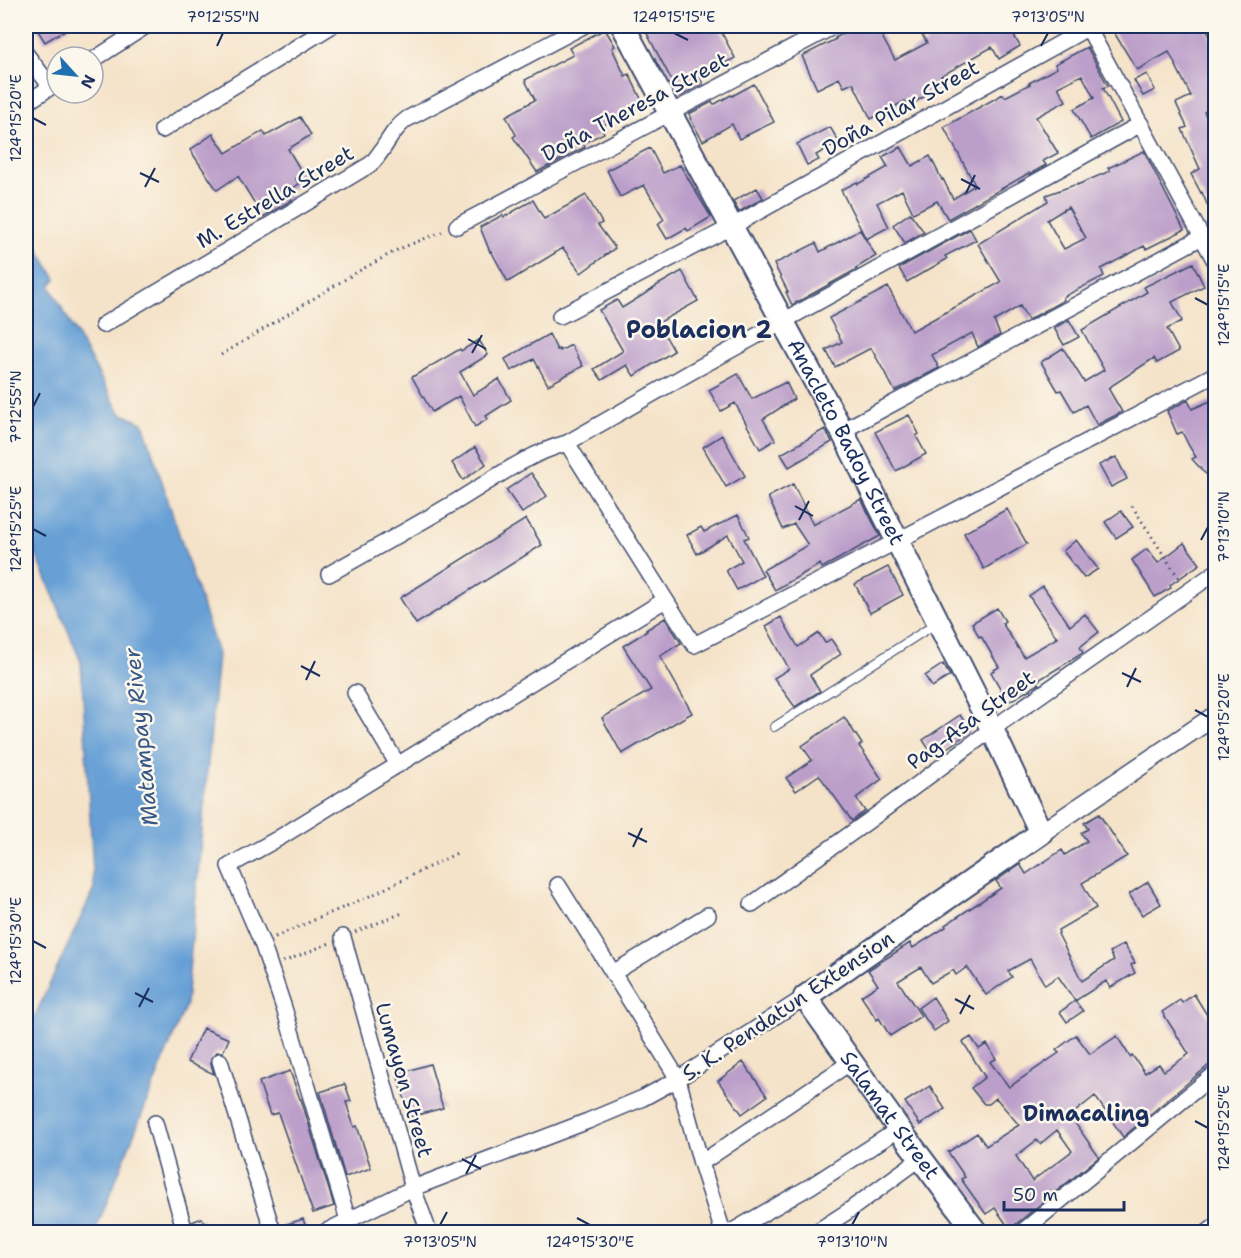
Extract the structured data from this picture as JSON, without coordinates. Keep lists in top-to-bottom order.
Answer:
{
  "streets": {
    "main road": ["Anacleto Badoy Street", "S. K. Pendatun Extension", "Salamat Street"],
    "street": [
      "Doña Theresa Street",
      "Doña Pilar Street",
      "M. Estrella Street",
      "Pag-Asa Street",
      "Lumayon Street"
    ]
  },
  "crossings": [
    ["Doña Theresa Street", "Anacleto Badoy Street"],
    ["Doña Pilar Street", "Anacleto Badoy Street"],
    ["Anacleto Badoy Street", "Pag-Asa Street"],
    ["Anacleto Badoy Street", "S. K. Pendatun Extension"],
    ["S. K. Pendatun Extension", "Lumayon Street"],
    ["S. K. Pendatun Extension", "Salamat Street"]
  ],
  "districts": ["Poblacion 2", "Dimacaling"],
  "water": ["Matampay River"],
  "scale_bar": "50 m",
  "north": "bottom right",
  "coordinates": [
    "7°12'55\"N",
    "124°15'15\"E",
    "7°13'05\"N",
    "124°15'20\"E",
    "7°13'10\"N",
    "124°15'25\"E",
    "124°15'30\"E"
  ]
}
